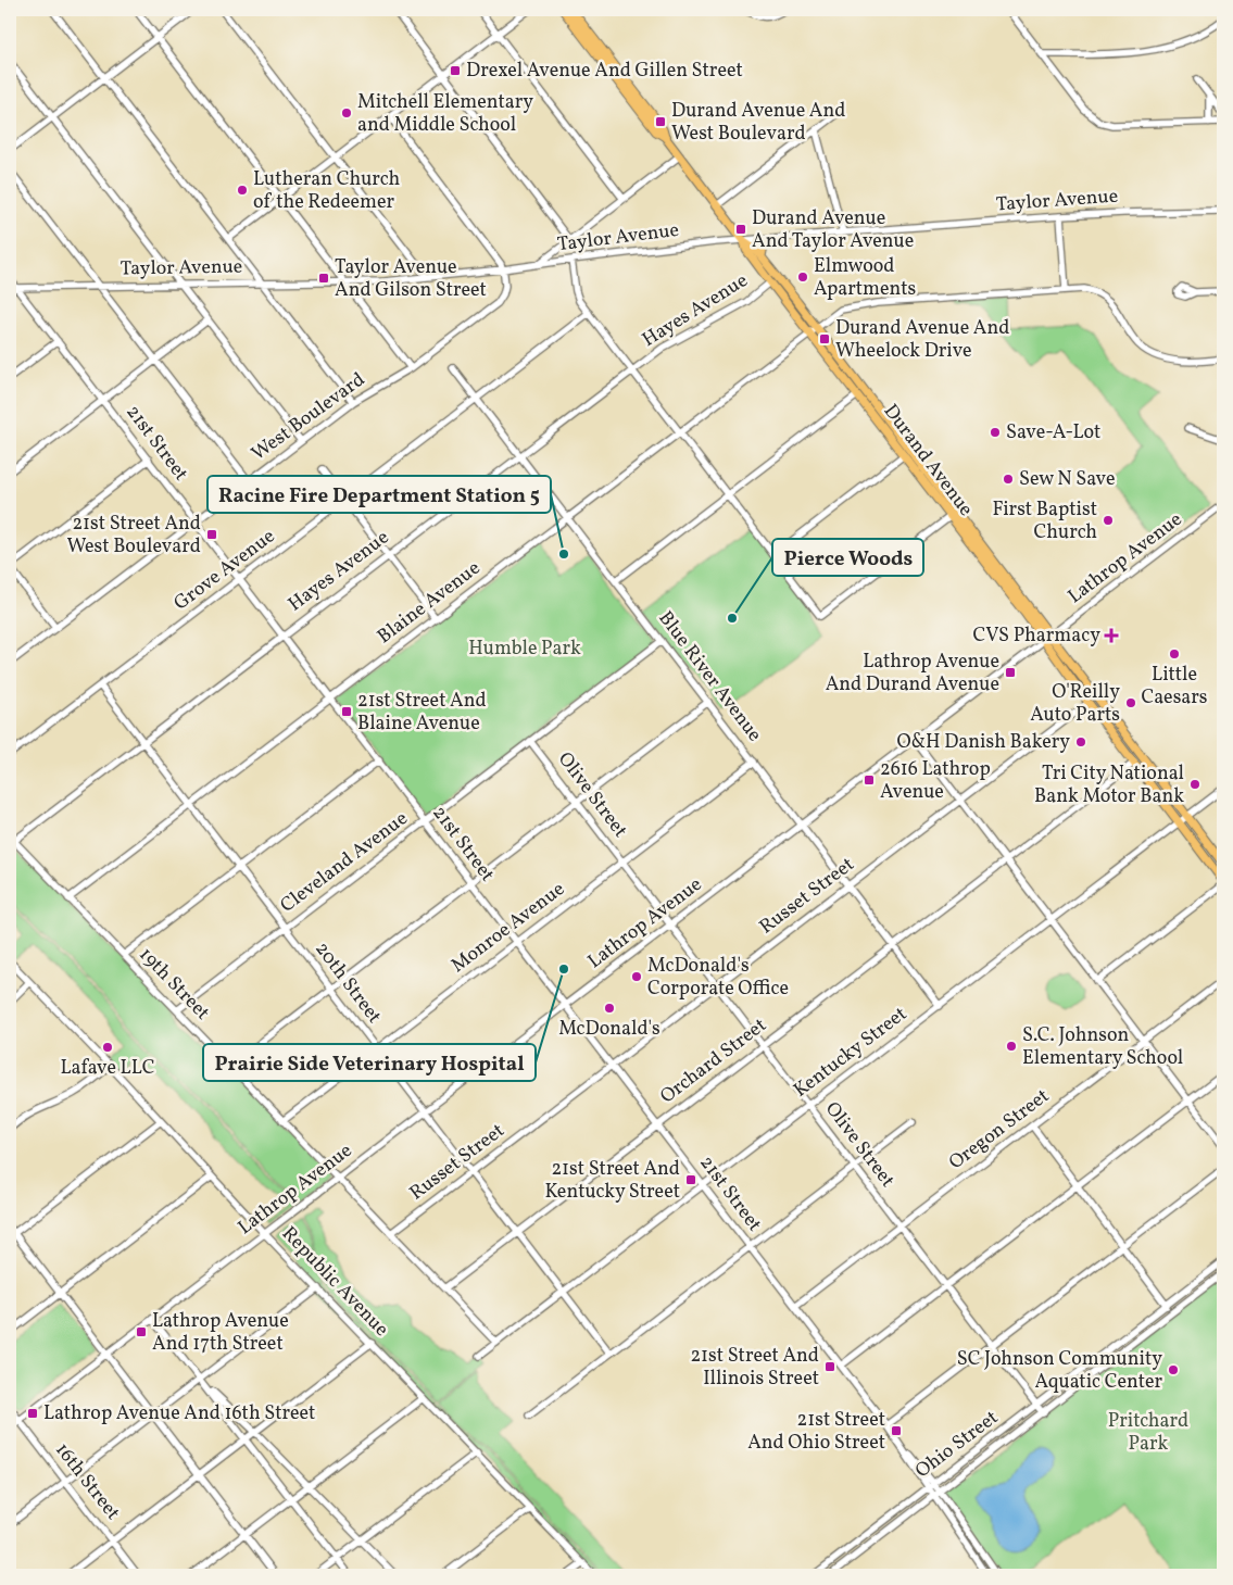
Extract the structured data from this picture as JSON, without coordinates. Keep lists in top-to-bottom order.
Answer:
{
  "streets": {
    "main road": ["Durand Avenue"],
    "street": [
      "Taylor Avenue",
      "Hayes Avenue",
      "West Boulevard",
      "21st Street",
      "Lathrop Avenue",
      "Grove Avenue",
      "Blaine Avenue",
      "Blue River Avenue",
      "Olive Street",
      "Cleveland Avenue",
      "Russet Street",
      "Monroe Avenue",
      "20th Street",
      "19th Street",
      "Kentucky Street",
      "Orchard Street",
      "Oregon Street",
      "Republic Avenue",
      "Ohio Street",
      "16th Street"
    ]
  },
  "crossings": [
    ["Taylor Avenue", "West Boulevard"],
    ["Taylor Avenue", "21st Street"],
    ["Taylor Avenue", "Durand Avenue"],
    ["Hayes Avenue", "21st Street"],
    ["Hayes Avenue", "Durand Avenue"],
    ["Hayes Avenue", "Blue River Avenue"],
    ["Hayes Avenue", "20th Street"],
    ["Hayes Avenue", "19th Street"],
    ["West Boulevard", "21st Street"],
    ["21st Street", "Lathrop Avenue"],
    ["21st Street", "Grove Avenue"],
    ["21st Street", "Blaine Avenue"],
    ["21st Street", "Cleveland Avenue"],
    ["21st Street", "Russet Street"],
    ["21st Street", "Monroe Avenue"],
    ["21st Street", "Kentucky Street"],
    ["21st Street", "Orchard Street"],
    ["21st Street", "Oregon Street"],
    ["21st Street", "Ohio Street"],
    ["Durand Avenue", "Lathrop Avenue"],
    ["Durand Avenue", "Blaine Avenue"],
    ["Durand Avenue", "Russet Street"],
    ["Durand Avenue", "Kentucky Street"],
    ["Durand Avenue", "Orchard Street"],
    ["Lathrop Avenue", "Blue River Avenue"],
    ["Lathrop Avenue", "Olive Street"],
    ["Lathrop Avenue", "20th Street"],
    ["Lathrop Avenue", "19th Street"],
    ["Lathrop Avenue", "Republic Avenue"],
    ["Lathrop Avenue", "16th Street"],
    ["Grove Avenue", "Blue River Avenue"],
    ["Grove Avenue", "20th Street"],
    ["Blaine Avenue", "Blue River Avenue"],
    ["Blaine Avenue", "20th Street"],
    ["Blaine Avenue", "19th Street"],
    ["Blue River Avenue", "Cleveland Avenue"],
    ["Blue River Avenue", "Russet Street"],
    ["Blue River Avenue", "Monroe Avenue"],
    ["Blue River Avenue", "Kentucky Street"],
    ["Blue River Avenue", "Orchard Street"],
    ["Olive Street", "Cleveland Avenue"],
    ["Olive Street", "Russet Street"],
    ["Olive Street", "Monroe Avenue"],
    ["Olive Street", "Kentucky Street"],
    ["Olive Street", "Orchard Street"],
    ["Olive Street", "Oregon Street"],
    ["Olive Street", "Ohio Street"],
    ["Cleveland Avenue", "20th Street"],
    ["Cleveland Avenue", "19th Street"],
    ["Russet Street", "20th Street"],
    ["Russet Street", "19th Street"],
    ["Monroe Avenue", "20th Street"],
    ["Monroe Avenue", "19th Street"],
    ["20th Street", "Kentucky Street"],
    ["20th Street", "Orchard Street"],
    ["19th Street", "Kentucky Street"],
    ["19th Street", "Orchard Street"]
  ],
  "parks": ["Humble Park", "Pritchard Park"],
  "places": {
    "transit": [
      "Drexel Avenue And Gillen Street",
      "Durand Avenue And West Boulevard",
      "Durand Avenue And Taylor Avenue",
      "Taylor Avenue And Gilson Street",
      "Durand Avenue And Wheelock Drive",
      "21st Street And West Boulevard",
      "Lathrop Avenue And Durand Avenue",
      "21st Street And Blaine Avenue",
      "2616 Lathrop Avenue",
      "21st Street And Kentucky Street",
      "Lathrop Avenue And 17th Street",
      "21st Street And Illinois Street",
      "Lathrop Avenue And 16th Street",
      "21st Street And Ohio Street"
    ],
    "other": [
      "Mitchell Elementary and Middle School",
      "Lutheran Church of the Redeemer",
      "Elmwood Apartments",
      "Save-A-Lot",
      "Sew N Save",
      "First Baptist Church",
      "Racine Fire Department Station 5",
      "Pierce Woods",
      "Little Caesars",
      "O'Reilly Auto Parts",
      "O&H Danish Bakery",
      "Tri City National Bank Motor Bank",
      "Prairie Side Veterinary Hospital",
      "McDonald's Corporate Office",
      "McDonald's",
      "S.C. Johnson Elementary School",
      "Lafave LLC",
      "SC Johnson Community Aquatic Center"
    ],
    "health": ["CVS Pharmacy"]
  }
}
